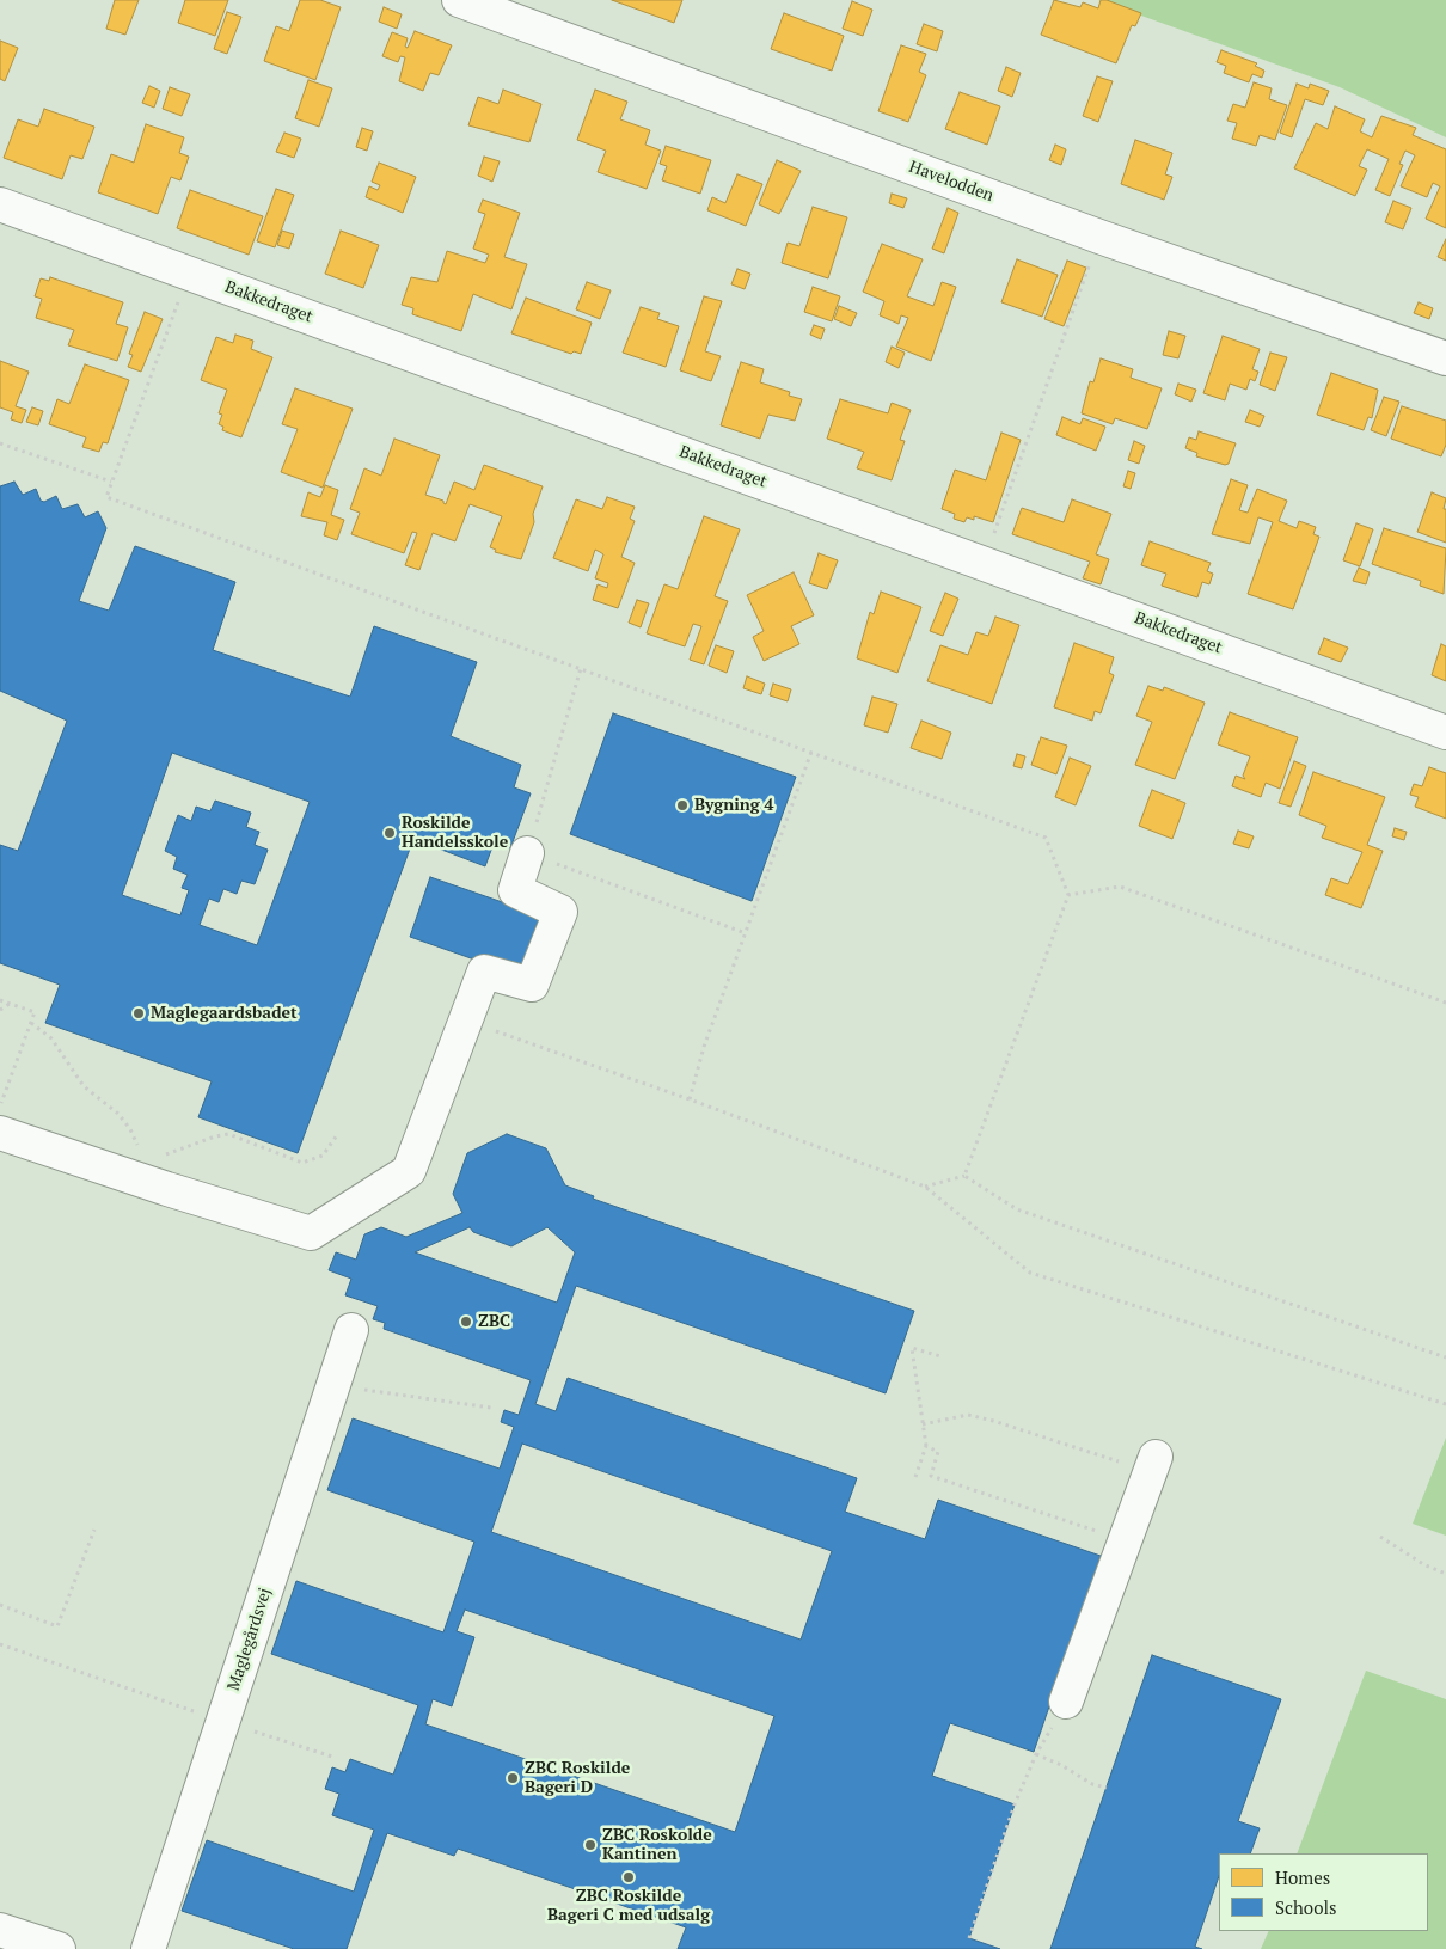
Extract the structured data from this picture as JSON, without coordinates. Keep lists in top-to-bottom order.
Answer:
{
  "streets": {
    "street": ["Havelodden", "Bakkedraget", "Maglegårdsvej"]
  },
  "places": [
    "Bygning 4",
    "Roskilde Handelsskole",
    "Maglegaardsbadet",
    "ZBC",
    "ZBC Roskilde Bageri D",
    "ZBC Roskolde Kantinen",
    "ZBC Roskilde Bageri C med udsalg"
  ],
  "legend": ["Homes", "Schools"]
}
